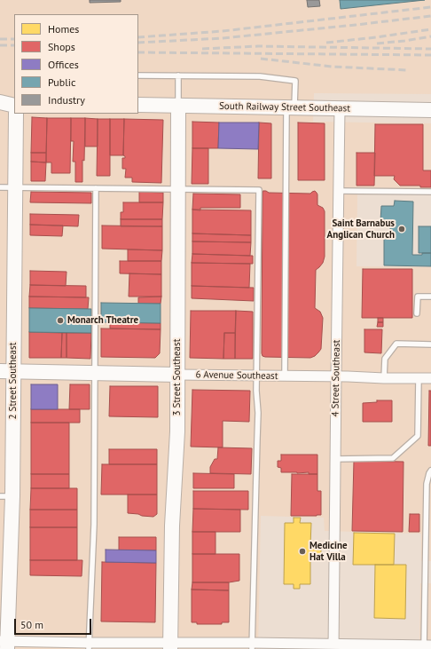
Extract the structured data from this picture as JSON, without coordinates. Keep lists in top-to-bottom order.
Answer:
{
  "streets": {
    "street": [
      "South Railway Street Southeast",
      "6 Avenue Southeast",
      "3 Street Southeast",
      "4 Street Southeast",
      "2 Street Southeast"
    ]
  },
  "crossings": [
    ["South Railway Street Southeast", "3 Street Southeast"],
    ["South Railway Street Southeast", "4 Street Southeast"],
    ["6 Avenue Southeast", "3 Street Southeast"],
    ["6 Avenue Southeast", "4 Street Southeast"],
    ["6 Avenue Southeast", "2 Street Southeast"]
  ],
  "places": ["Saint Barnabus Anglican Church", "Monarch Theatre", "Medicine Hat Villa"],
  "legend": [
    "Homes",
    "Shops",
    "Offices",
    "Public",
    "Industry"
  ],
  "scale_bar": "50 m"
}
